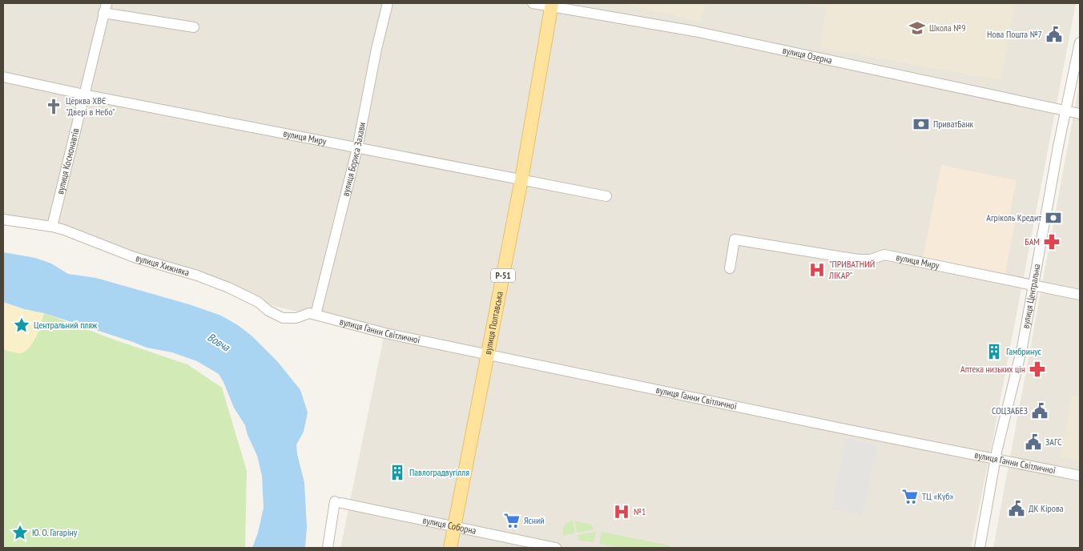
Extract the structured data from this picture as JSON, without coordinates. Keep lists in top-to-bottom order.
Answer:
{
  "streets": {
    "main road": ["Р-51", "вулиця Полтавська"],
    "street": [
      "вулиця Озерна",
      "вулиця Миру",
      "вулиця Бориса Захави",
      "вулиця Космонавтів",
      "вулиця Хижняка",
      "вулиця Центральна",
      "вулиця Ганни Світличної",
      "вулиця Соборна"
    ]
  },
  "crossings": [
    ["вулиця Озерна", "вулиця Центральна"],
    ["вулиця Озерна", "вулиця Полтавська"],
    ["вулиця Миру", "вулиця Бориса Захави"],
    ["вулиця Миру", "вулиця Космонавтів"],
    ["вулиця Миру", "вулиця Центральна"],
    ["вулиця Миру", "вулиця Полтавська"],
    ["вулиця Бориса Захави", "вулиця Хижняка"],
    ["вулиця Бориса Захави", "вулиця Ганни Світличної"],
    ["вулиця Космонавтів", "вулиця Хижняка"],
    ["вулиця Хижняка", "вулиця Ганни Світличної"],
    ["вулиця Центральна", "вулиця Ганни Світличної"],
    ["вулиця Полтавська", "вулиця Ганни Світличної"],
    ["вулиця Полтавська", "вулиця Соборна"]
  ],
  "water": ["Вовча"],
  "places": {
    "school or university": ["Школа №9"],
    "public building": [
      "Нова Пошта №7",
      "СОЦЗАБЕЗ",
      "ЗАГС",
      "ДК Кірова"
    ],
    "church": ["Церква ХВЄ \"Двері в Небо\""],
    "bank": ["ПриватБанк", "Агріколь Кредит"],
    "pharmacy": ["БАМ", "Аптека низьких цін"],
    "hospital": ["\"ПРИВАТНИЙ ЛІКАР\"", "№1"],
    "place": ["Центральний пляж", "Ю. О. Гагаріну"],
    "building": ["Гамбринус", "Павлоградвугілля"],
    "supermarket": ["ТЦ «Куб»", "Ясний"]
  }
}
